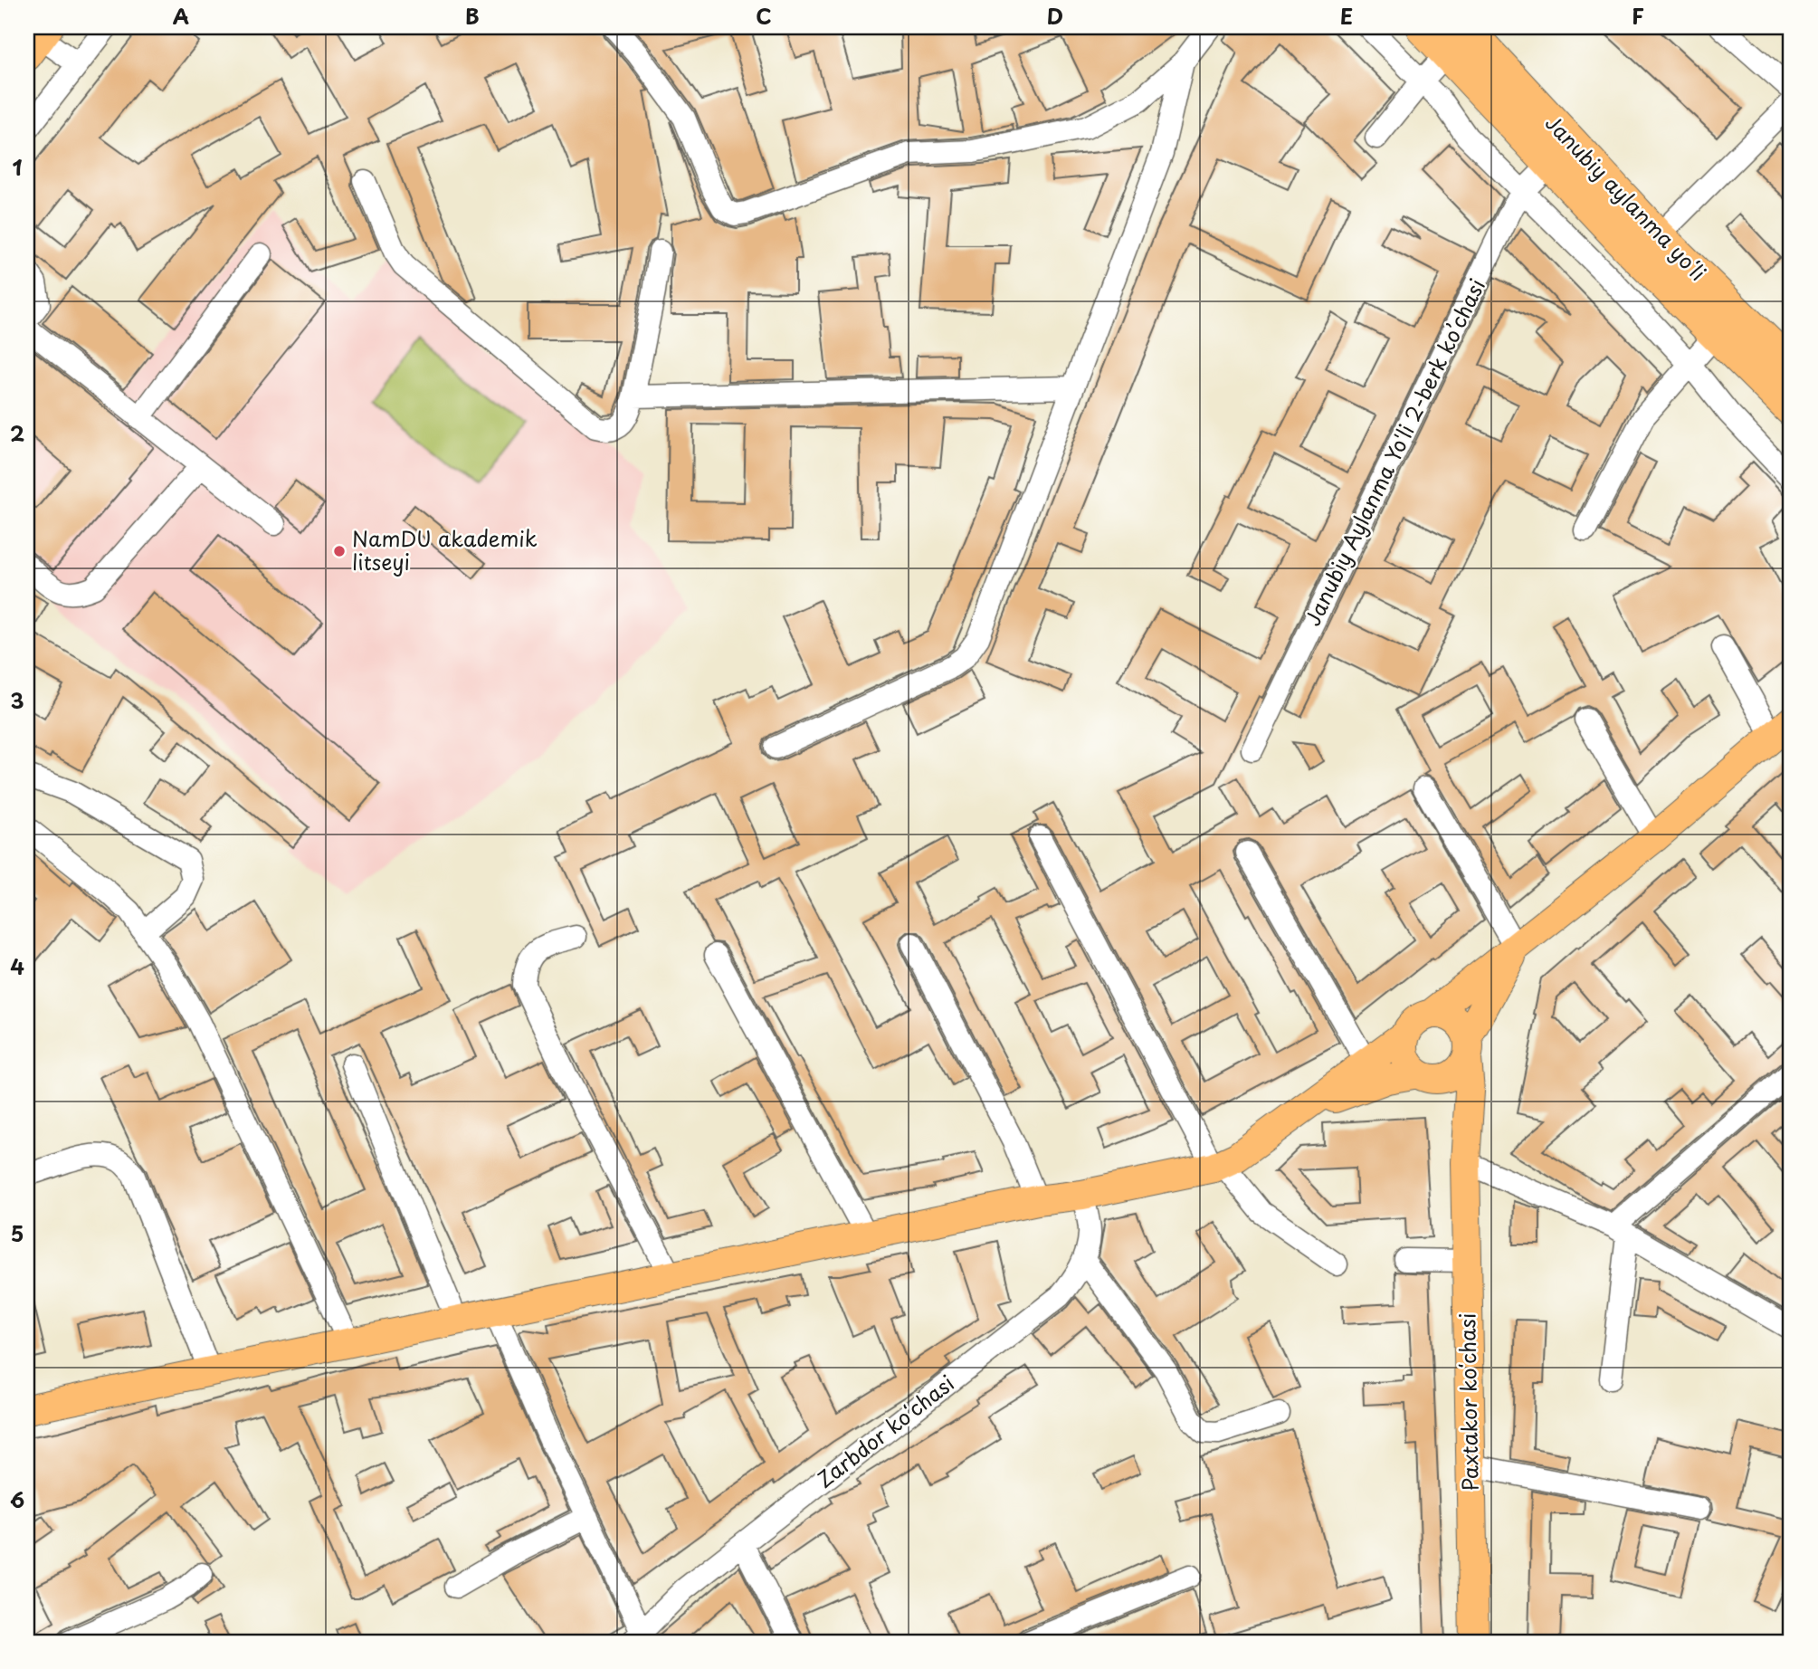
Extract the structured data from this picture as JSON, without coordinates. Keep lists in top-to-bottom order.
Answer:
{
  "streets": {
    "highway": ["Janubiy aylanma yoʻli"],
    "main road": ["Paxtakor koʻchasi"],
    "street": ["Janubiy Аylanma Yo'li 2-berk koʼchasi", "Zarbdor koʻchasi"]
  },
  "crossings": [
    ["Janubiy aylanma yoʻli", "Janubiy Аylanma Yo'li 2-berk koʼchasi"]
  ],
  "places": ["NamDU akademik litseyi"],
  "grid": {
    "columns": [
      "A",
      "B",
      "C",
      "D",
      "E",
      "F"
    ],
    "rows": [
      "1",
      "2",
      "3",
      "4",
      "5",
      "6"
    ]
  }
}
